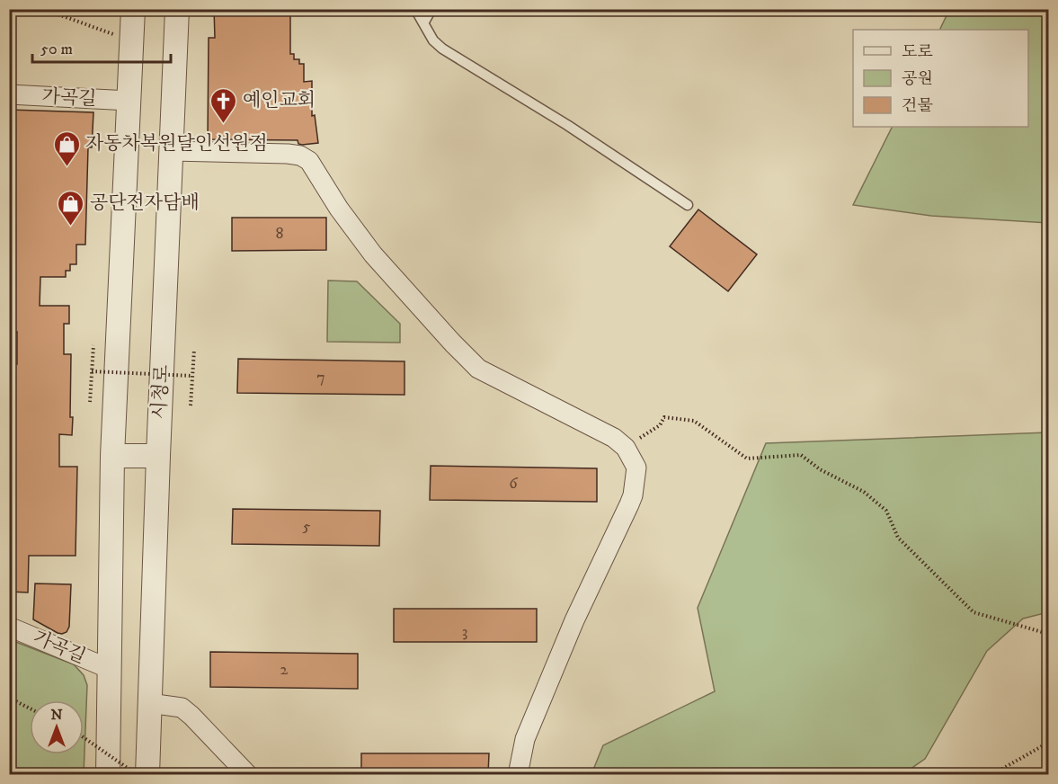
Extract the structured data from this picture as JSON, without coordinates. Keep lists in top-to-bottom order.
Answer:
{
  "streets": {
    "street": ["가곡길", "시청로"]
  },
  "places": {
    "church": ["예인교회"],
    "shop": ["자동차복원달인선원점", "공단전자담배"]
  },
  "house_numbers": [
    "8",
    "7",
    "6",
    "5",
    "3",
    "2"
  ],
  "legend": ["도로", "공원", "건물"],
  "scale_bar": "50 m",
  "north": "top"
}
